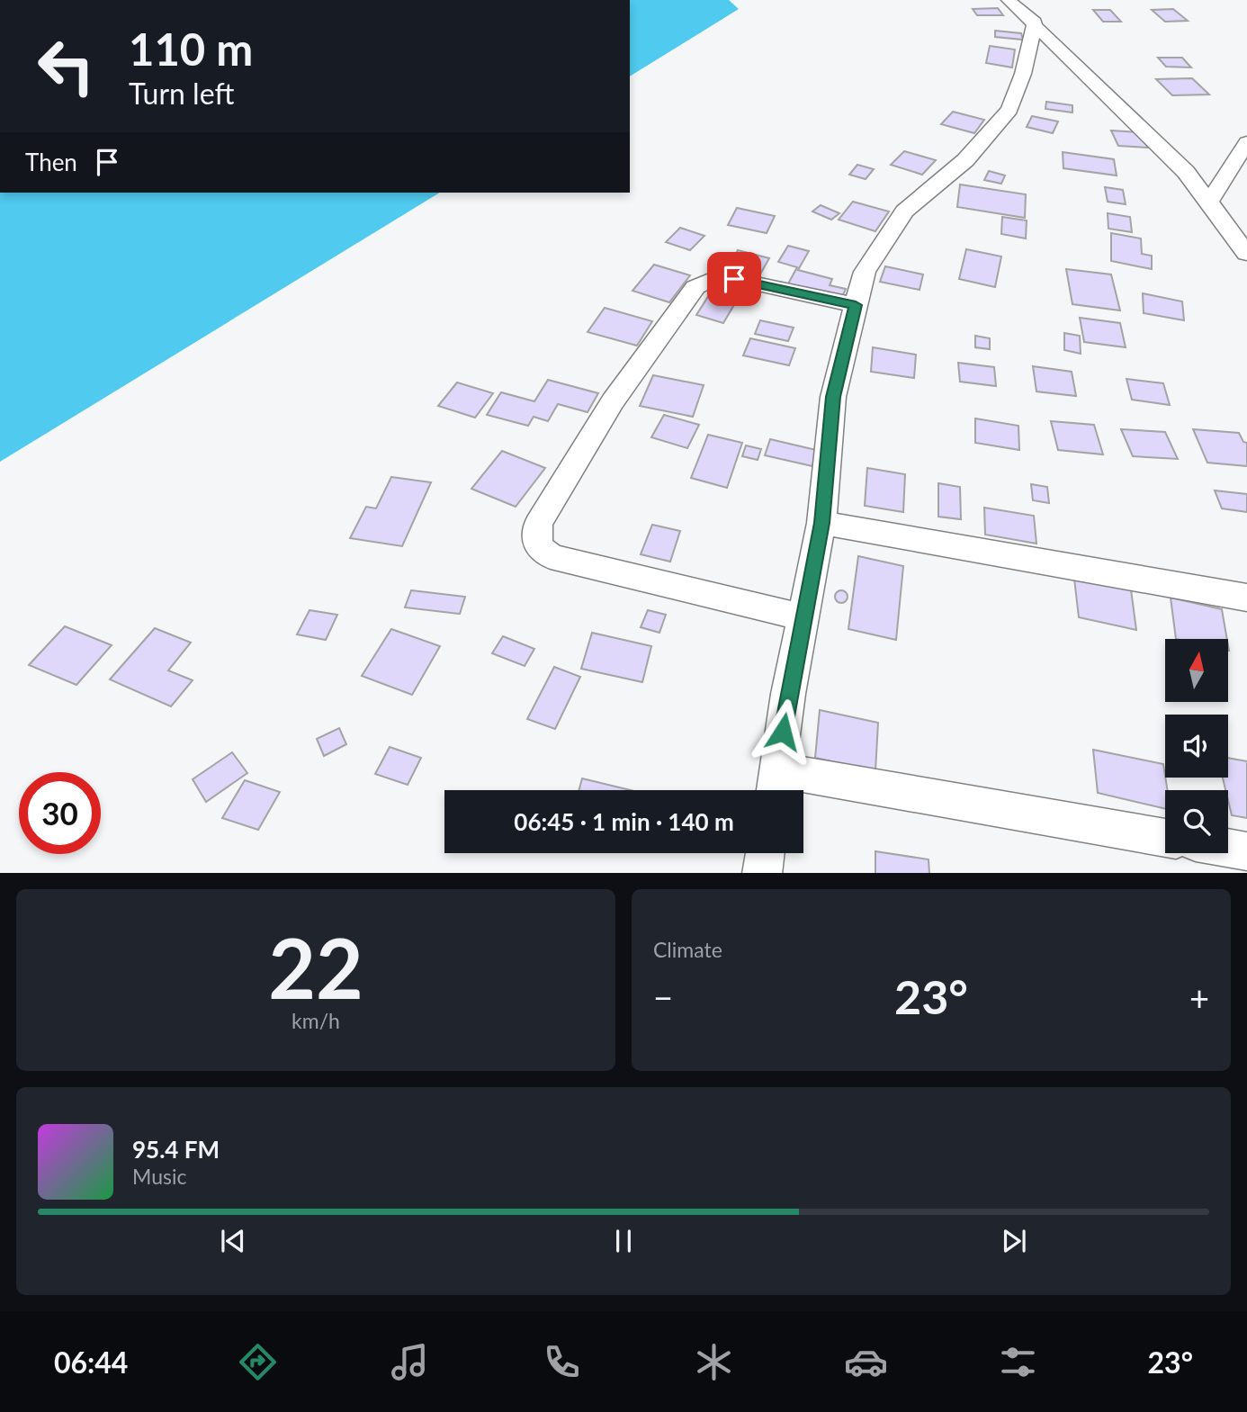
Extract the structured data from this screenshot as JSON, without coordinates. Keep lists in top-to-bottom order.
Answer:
{
  "north": "top",
  "page": {
    "turn": ["110 m", "Turn left"],
    "then": "Then",
    "limit": "30",
    "trip": "06:45 · 1 min · 140 m",
    "tile": [
      ["22", "km/h"],
      "Climate"
    ],
    "heat": ["−", "23°", "+"],
    "song": ["95.4 FM", "Music"],
    "tabs": ["06:44", "23°"]
  }
}
